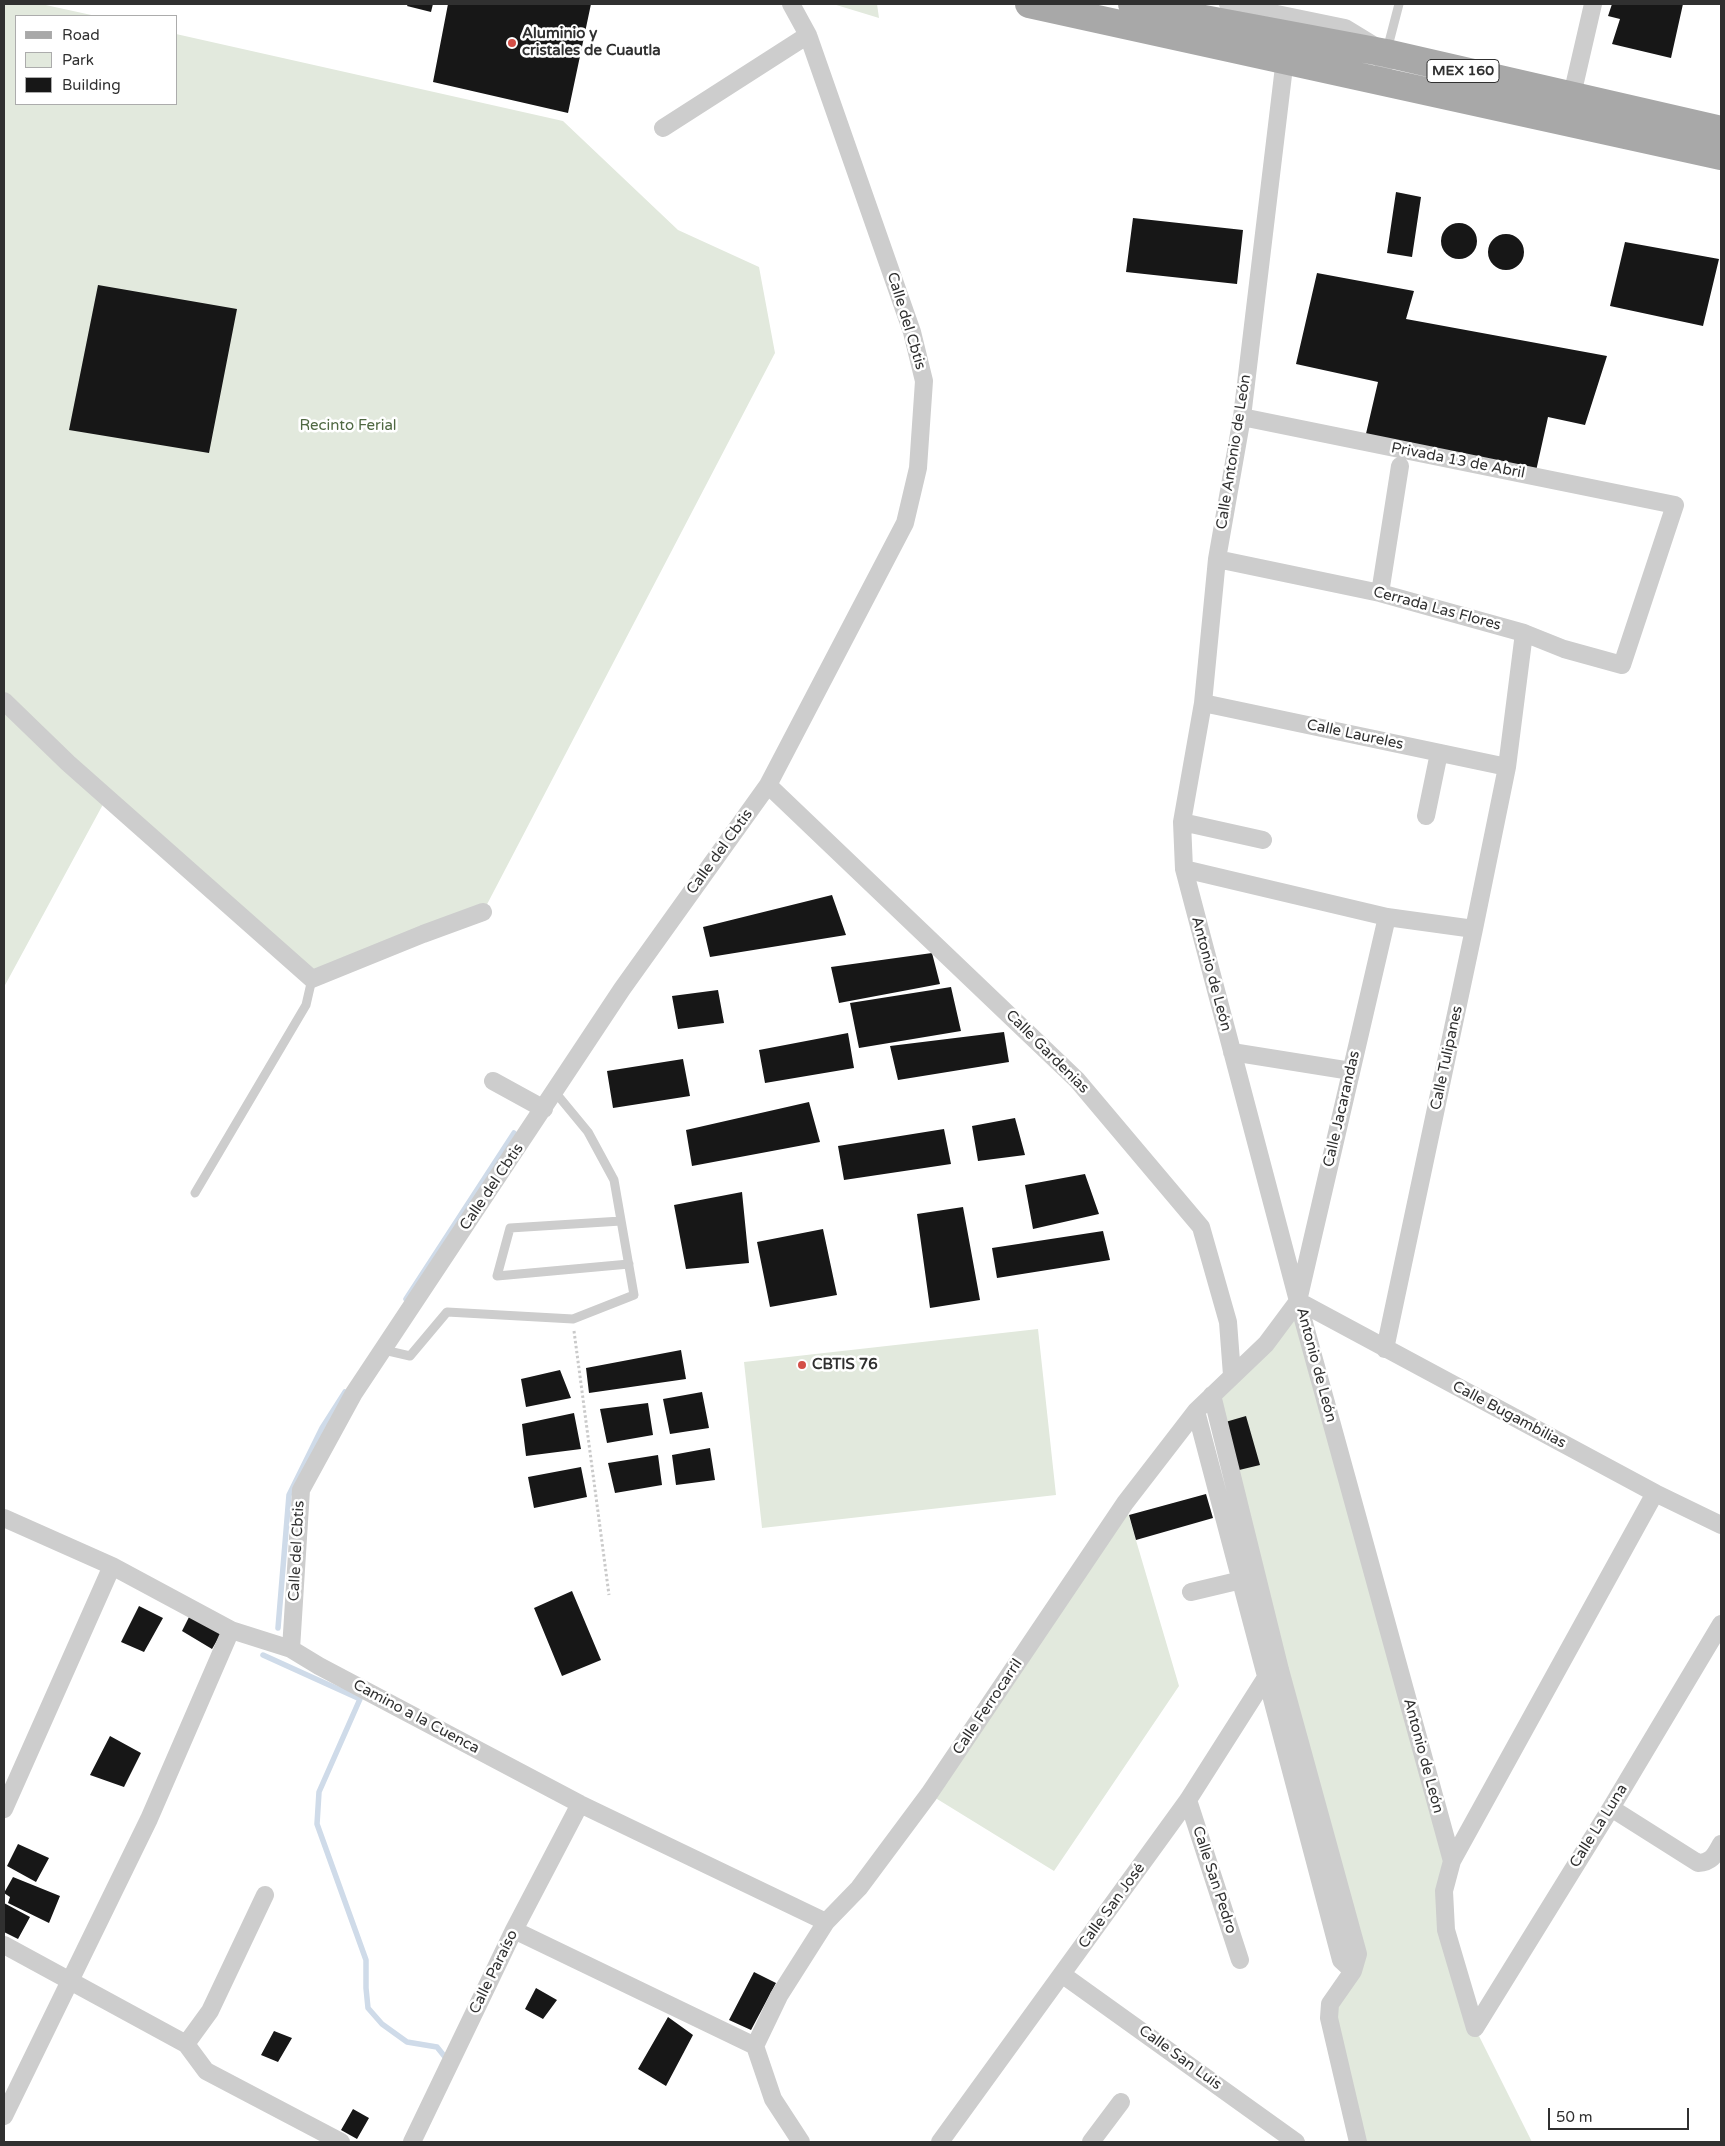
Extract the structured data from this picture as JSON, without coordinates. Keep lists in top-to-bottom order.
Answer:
{
  "streets": {
    "main road": ["MEX 160"],
    "street": [
      "Calle del Cbtis",
      "Calle Antonio de León",
      "Privada 13 de Abril",
      "Cerrada Las Flores",
      "Calle Laureles",
      "Antonio de León",
      "Calle Gardenias",
      "Calle Tulipanes",
      "Calle Jacarandas",
      "Calle Bugambilias",
      "Calle Ferrocarril",
      "Camino a la Cuenca",
      "Calle La Luna",
      "Calle San Pedro",
      "Calle San José",
      "Calle Paraíso",
      "Calle San Luis"
    ]
  },
  "crossings": [
    ["MEX 160", "Calle Antonio de León"],
    ["Calle del Cbtis", "Calle Gardenias"],
    ["Calle del Cbtis", "Camino a la Cuenca"],
    ["Calle Antonio de León", "Privada 13 de Abril"],
    ["Calle Antonio de León", "Cerrada Las Flores"],
    ["Calle Antonio de León", "Calle Laureles"],
    ["Calle Antonio de León", "Antonio de León"],
    ["Privada 13 de Abril", "Cerrada Las Flores"],
    ["Calle Laureles", "Calle Tulipanes"],
    ["Antonio de León", "Calle Jacarandas"],
    ["Antonio de León", "Calle Bugambilias"],
    ["Antonio de León", "Calle Ferrocarril"],
    ["Antonio de León", "Calle La Luna"],
    ["Calle Gardenias", "Calle Ferrocarril"],
    ["Calle Tulipanes", "Calle Bugambilias"],
    ["Calle Jacarandas", "Calle Bugambilias"],
    ["Calle Jacarandas", "Calle Ferrocarril"],
    ["Calle Bugambilias", "Calle Ferrocarril"],
    ["Calle Ferrocarril", "Camino a la Cuenca"],
    ["Camino a la Cuenca", "Calle Paraíso"],
    ["Calle San Pedro", "Calle San José"],
    ["Calle San José", "Calle San Luis"]
  ],
  "parks": ["Recinto Ferial"],
  "places": ["Aluminio y cristales de Cuautla", "CBTIS 76"],
  "legend": ["Road", "Park", "Building"],
  "scale_bar": "50 m"
}
